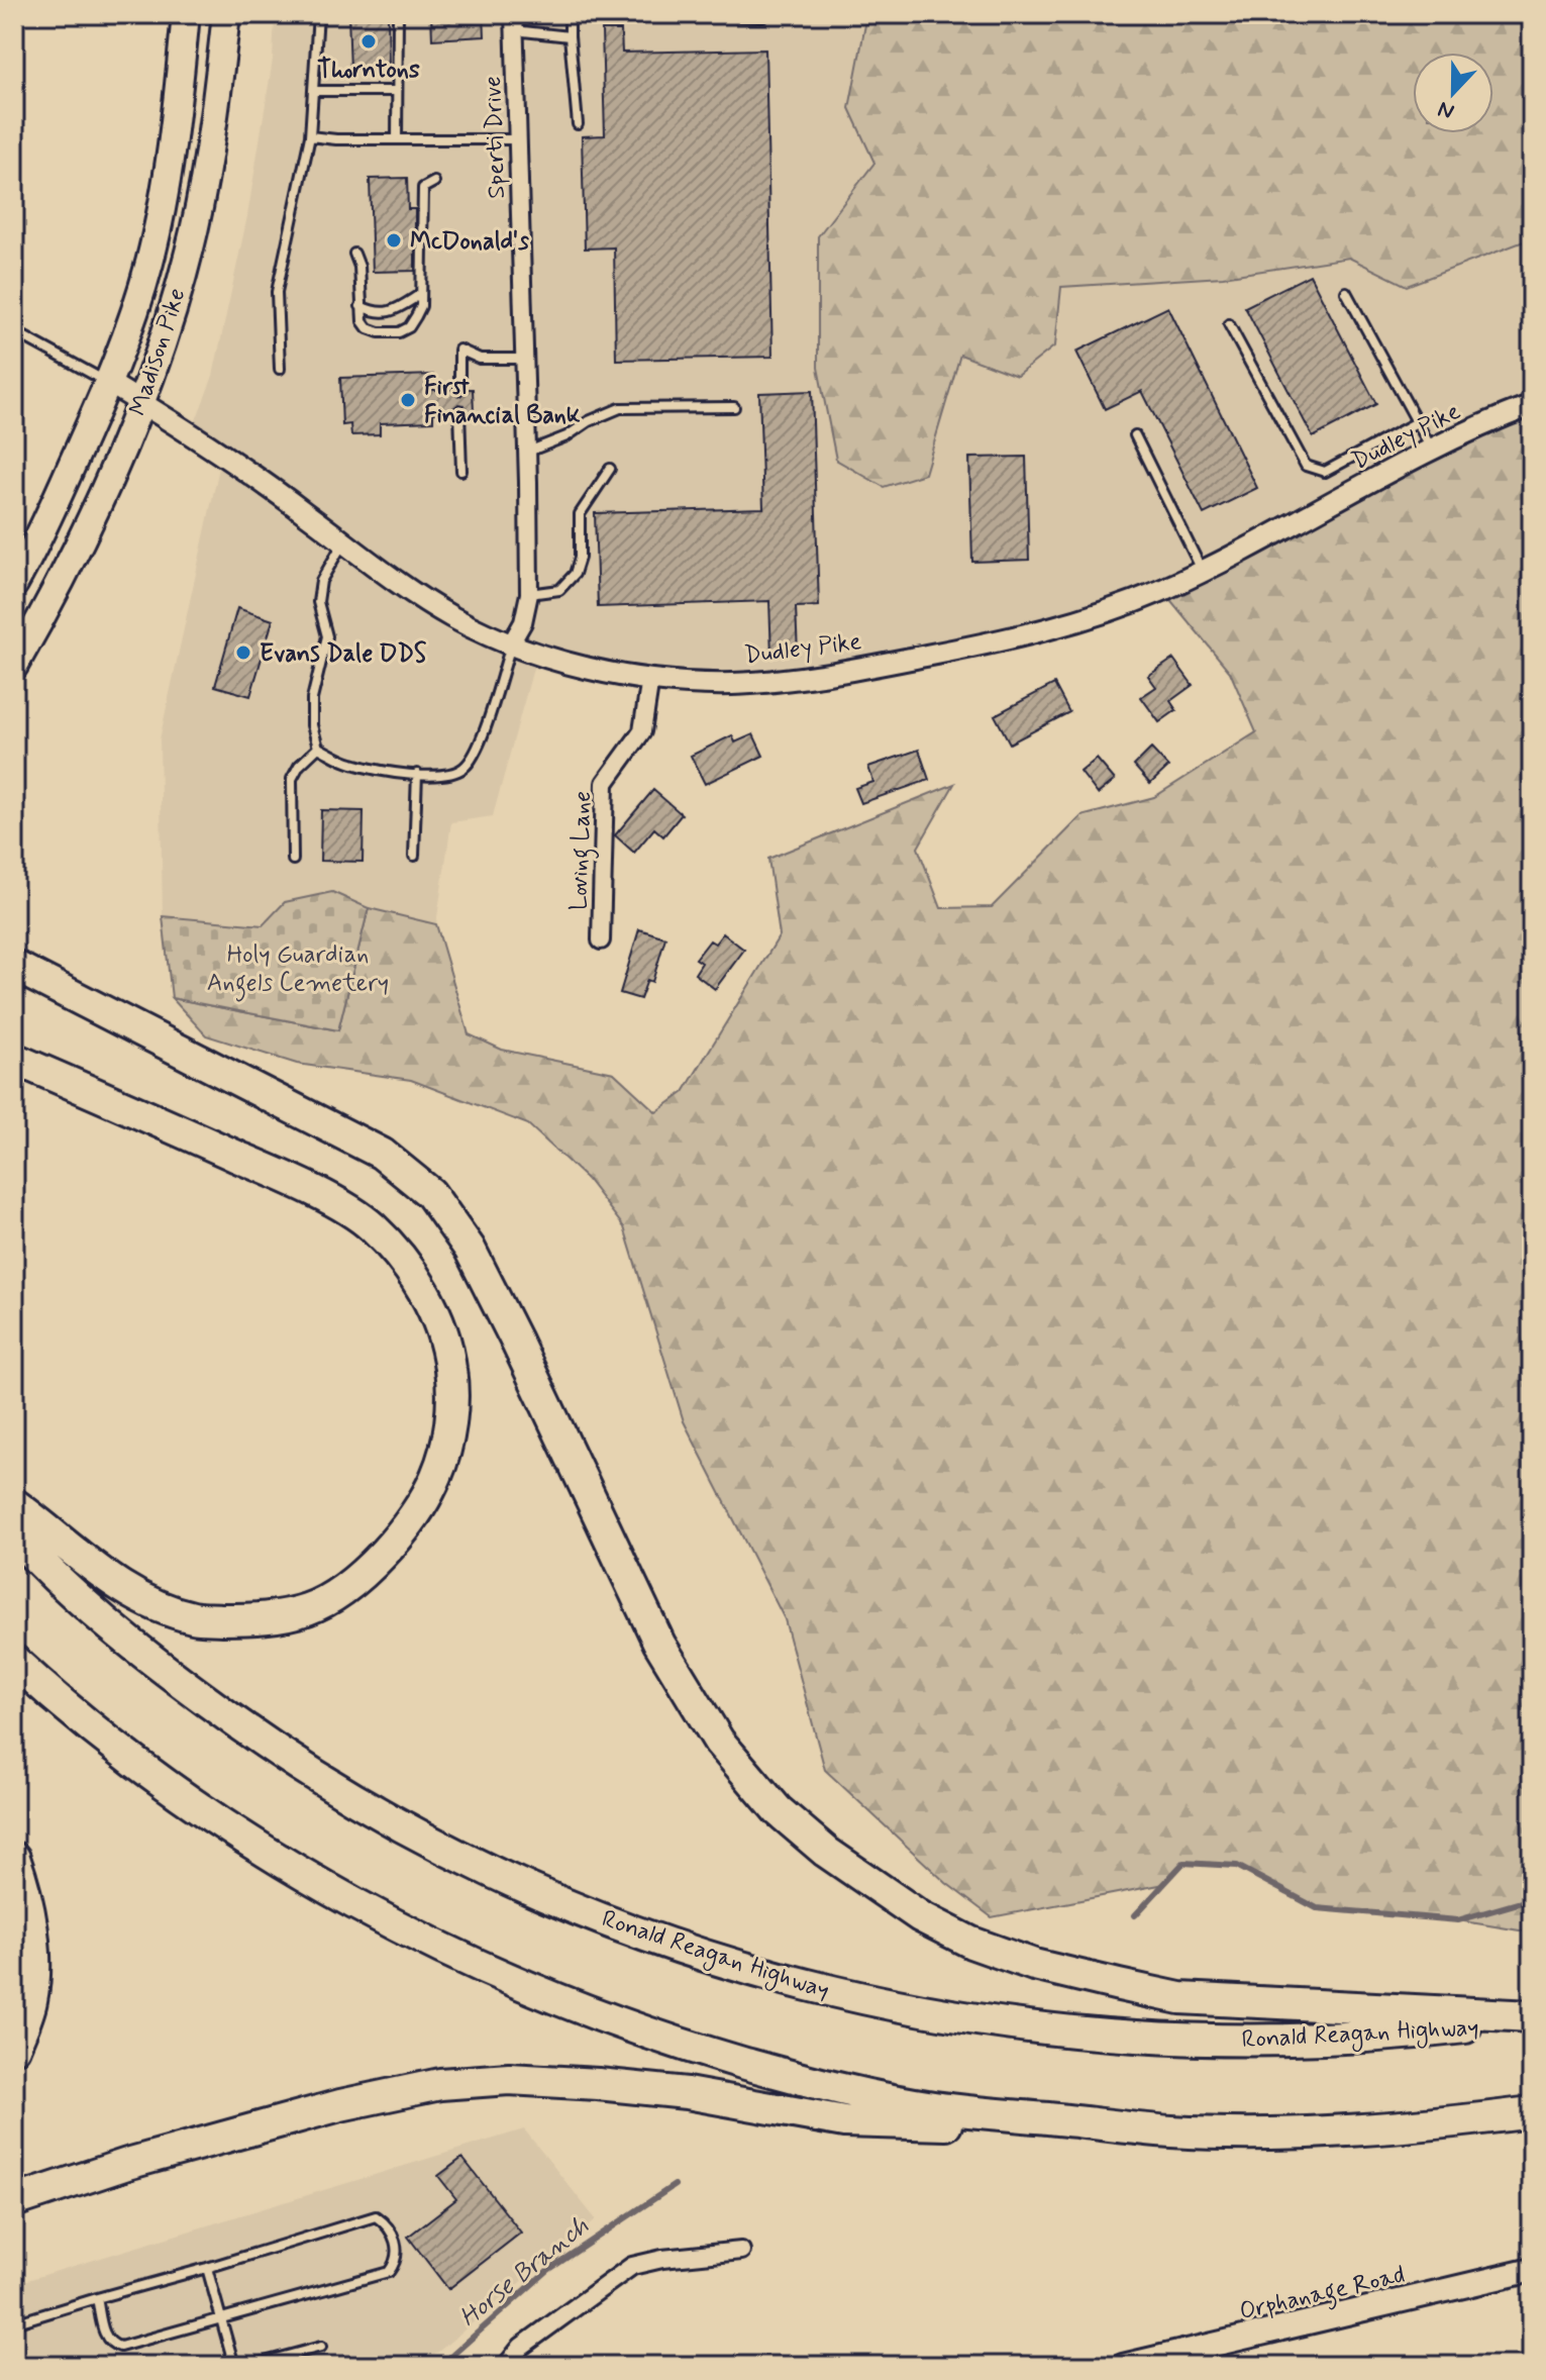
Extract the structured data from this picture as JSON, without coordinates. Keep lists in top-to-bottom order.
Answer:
{
  "streets": {
    "highway": ["Ronald Reagan Highway"],
    "main road": ["Madison Pike", "Orphanage Road"],
    "street": ["Sperti Drive", "Dudley Pike", "Loving Lane"]
  },
  "crossings": [
    ["Sperti Drive", "Dudley Pike"],
    ["Madison Pike", "Dudley Pike"],
    ["Dudley Pike", "Loving Lane"]
  ],
  "water": ["Horse Branch"],
  "parks": ["Holy Guardian Angels Cemetery"],
  "places": [
    "Thorntons",
    "McDonald's",
    "First Financial Bank",
    "Evans Dale DDS"
  ],
  "north": "bottom"
}
